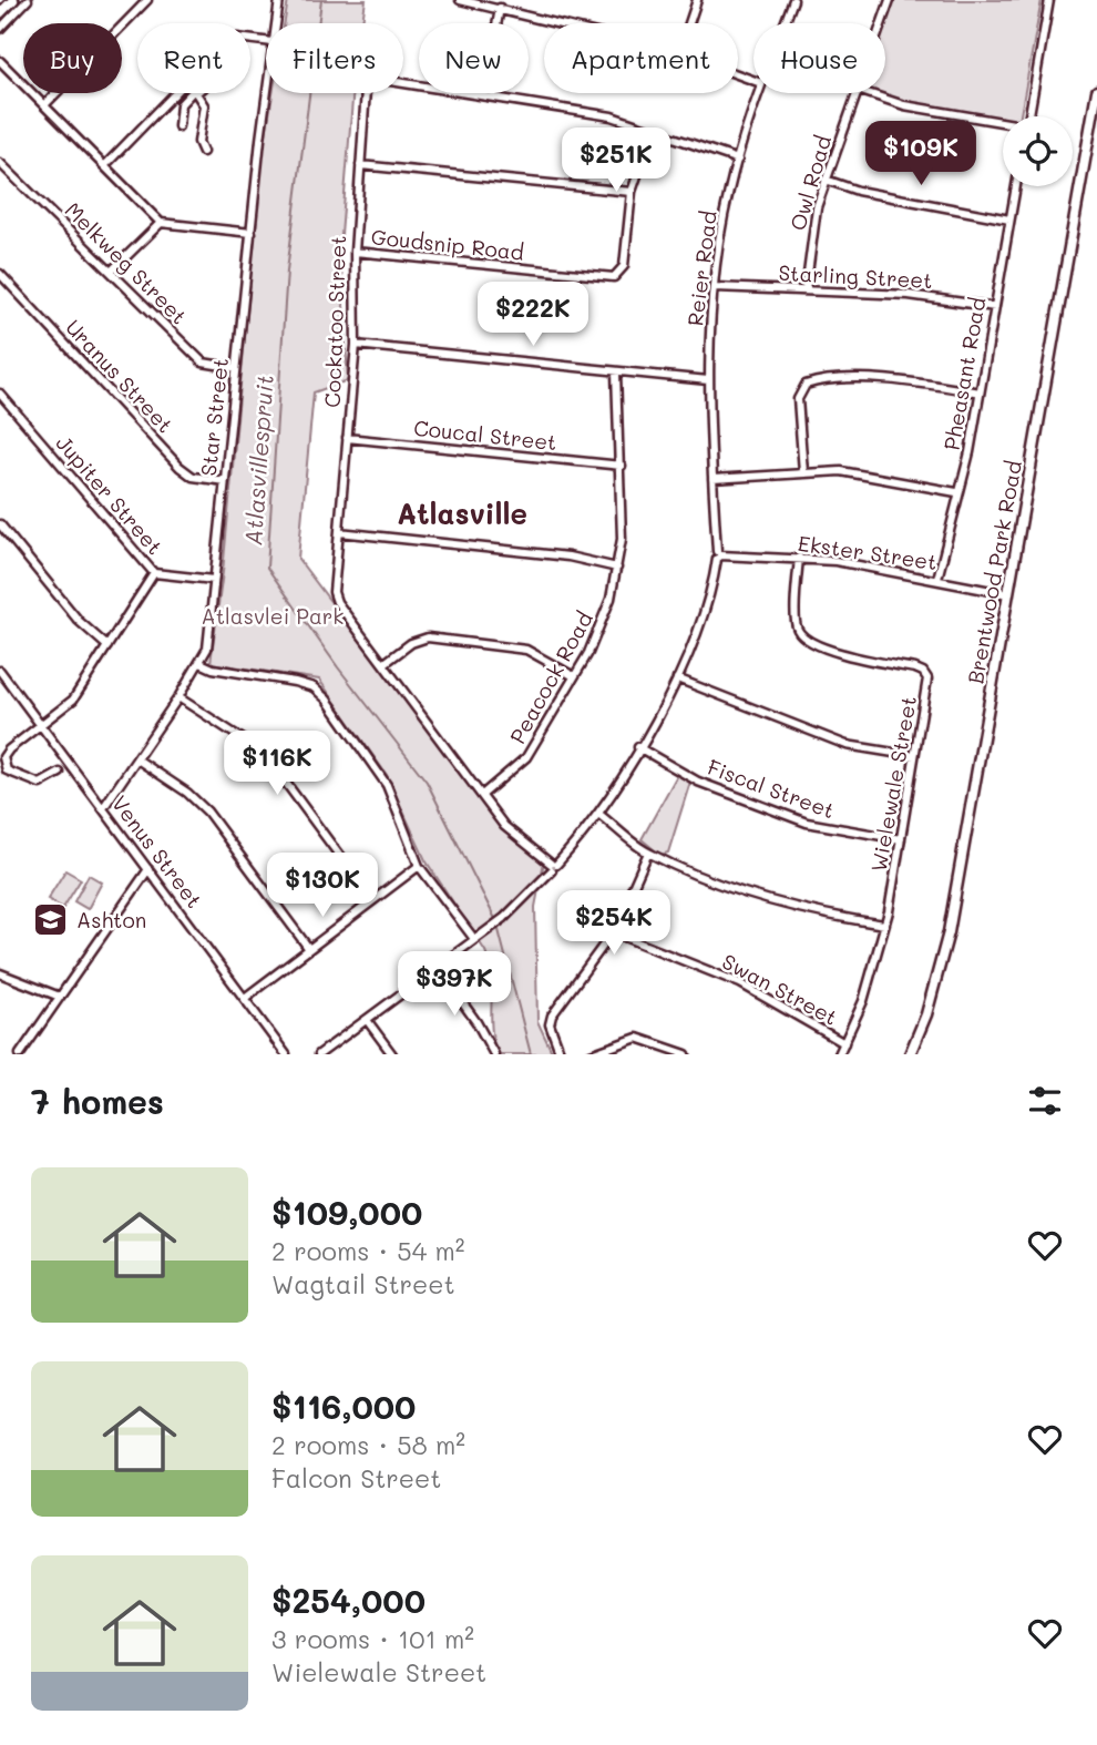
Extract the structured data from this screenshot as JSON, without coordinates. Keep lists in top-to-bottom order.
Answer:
{
  "streets": {
    "street": [
      "Owl Road",
      "Goudsnip Road",
      "Melkweg Street",
      "Reier Road",
      "Starling Street",
      "Cockatoo Street",
      "Pheasant Road",
      "Uranus Street",
      "Star Street",
      "Coucal Street",
      "Jupiter Street",
      "Ekster Street",
      "Brentwood Park Road",
      "Peacock Road",
      "Wielewale Street",
      "Fiscal Street",
      "Venus Street",
      "Swan Street"
    ]
  },
  "crossings": [
    ["Owl Road", "Starling Street"],
    ["Goudsnip Road", "Cockatoo Street"],
    ["Melkweg Street", "Star Street"],
    ["Reier Road", "Starling Street"],
    ["Reier Road", "Cockatoo Street"],
    ["Reier Road", "Ekster Street"],
    ["Reier Road", "Fiscal Street"],
    ["Starling Street", "Pheasant Road"],
    ["Cockatoo Street", "Coucal Street"],
    ["Cockatoo Street", "Peacock Road"],
    ["Pheasant Road", "Ekster Street"],
    ["Uranus Street", "Star Street"],
    ["Star Street", "Jupiter Street"],
    ["Star Street", "Venus Street"],
    ["Coucal Street", "Peacock Road"],
    ["Ekster Street", "Brentwood Park Road"],
    ["Ekster Street", "Wielewale Street"],
    ["Wielewale Street", "Fiscal Street"],
    ["Wielewale Street", "Swan Street"]
  ],
  "districts": ["Atlasville"],
  "water": ["Atlasvillespruit"],
  "parks": ["Atlasvlei Park"],
  "places": {
    "school or university": ["Ashton"]
  },
  "page": {
    "chip": [
      "Buy",
      "Rent",
      "Filters",
      "New",
      "Apartment",
      "House"
    ],
    "price": [
      "$109K",
      "$251K",
      "$222K",
      "$116K",
      "$130K",
      "$254K",
      "$397K"
    ],
    "heading": "7 homes",
    "list": [
      {
        "name": "$109,000",
        "note": "2 rooms · 54 m² · Wagtail Street"
      },
      {
        "name": "$116,000",
        "note": "2 rooms · 58 m² · Falcon Street"
      },
      {
        "name": "$254,000",
        "note": "3 rooms · 101 m² · Wielewale Street"
      }
    ]
  }
}
